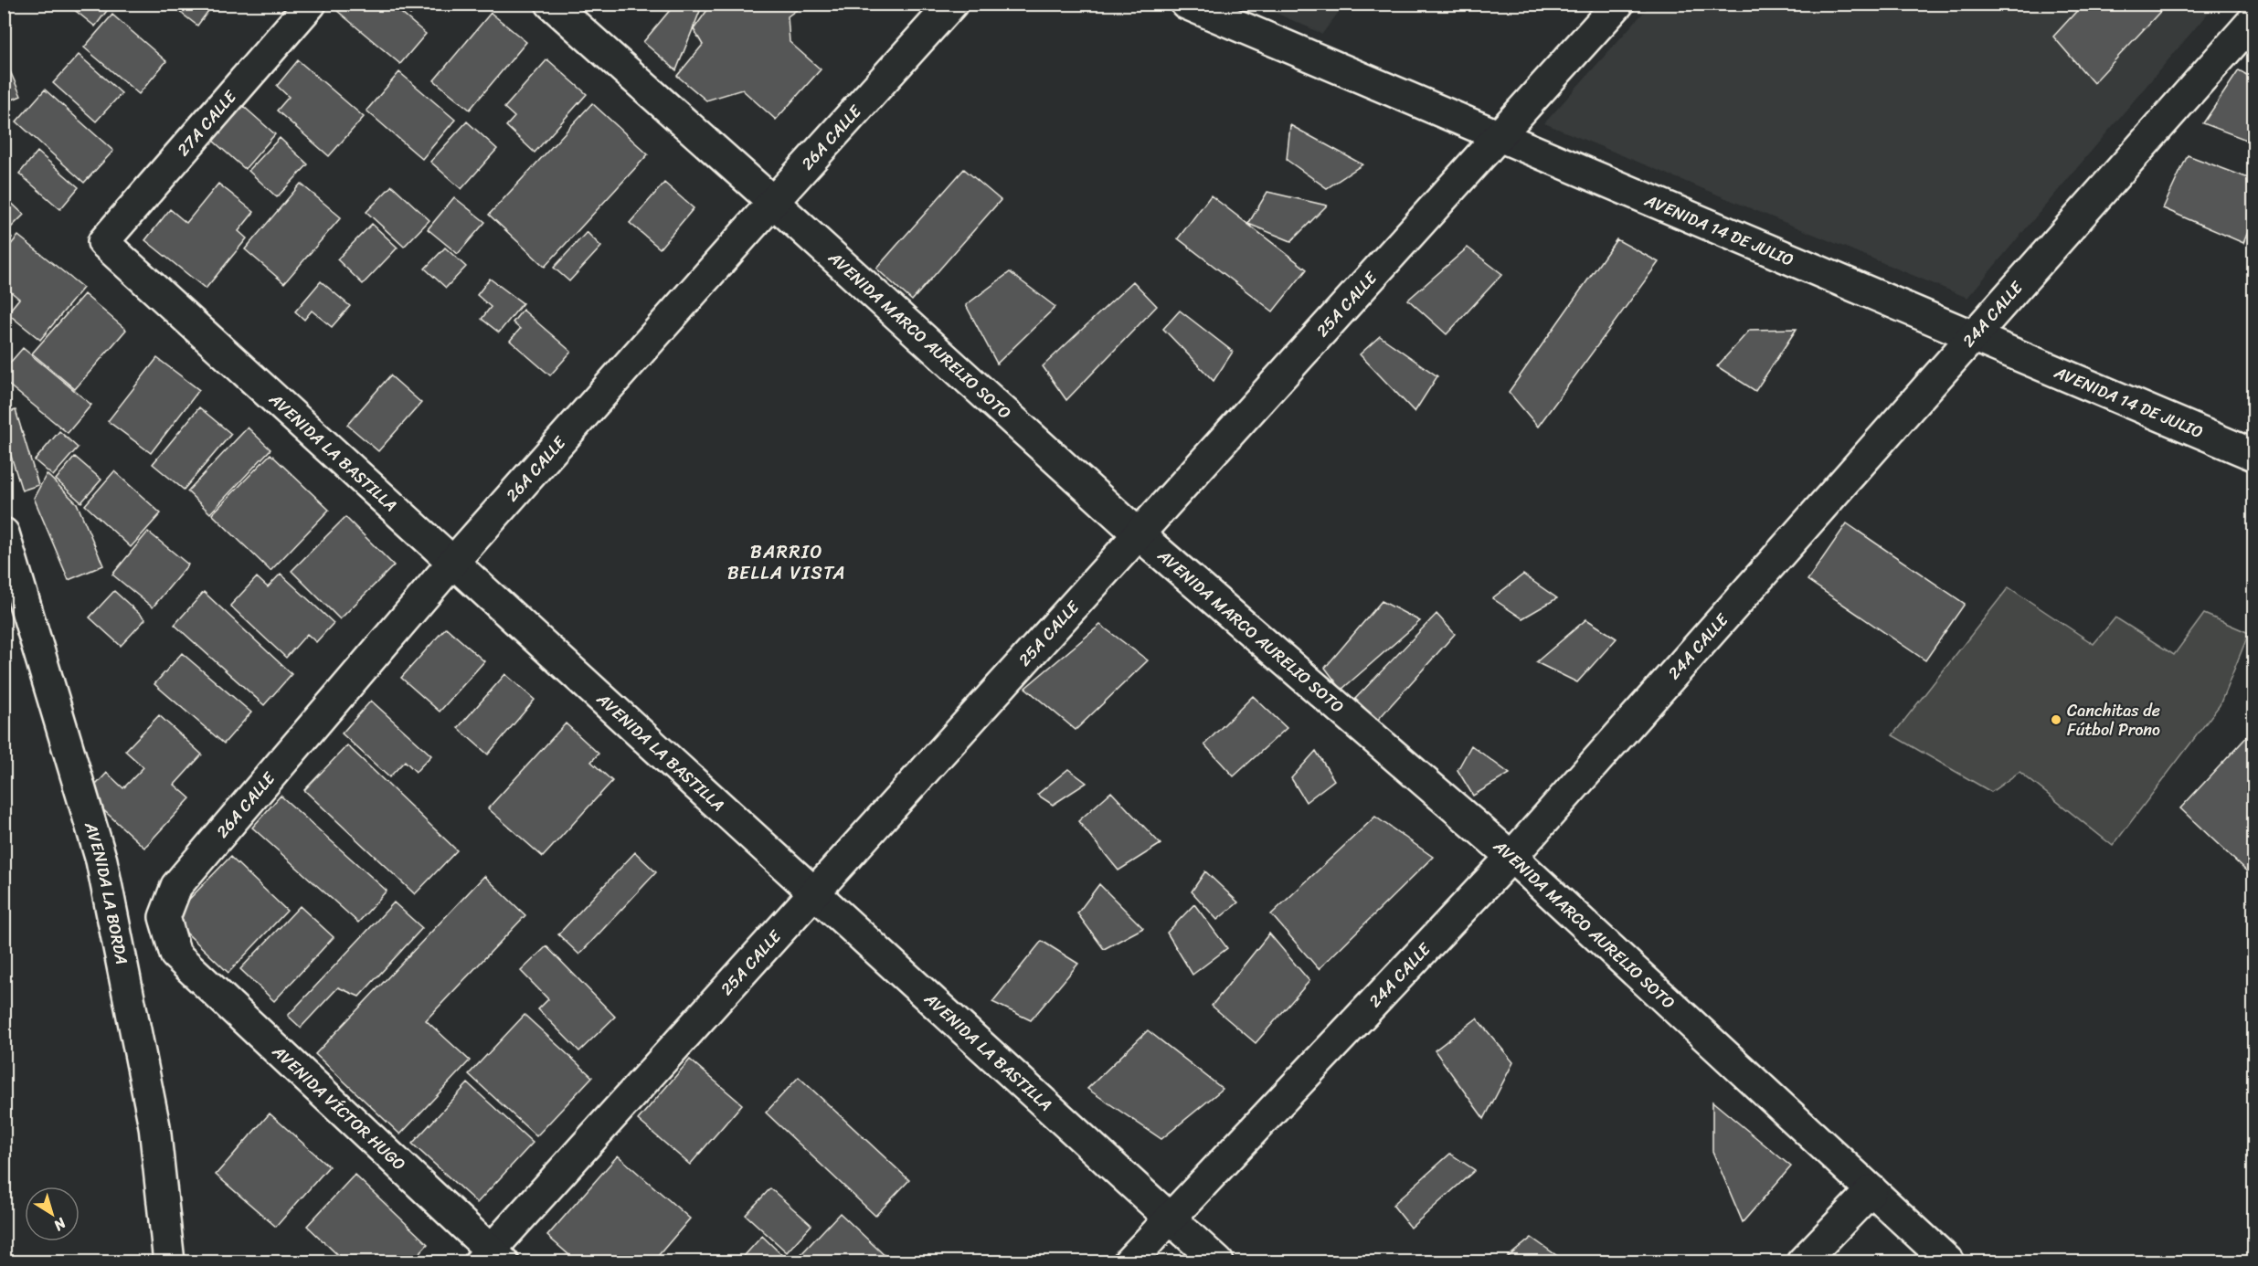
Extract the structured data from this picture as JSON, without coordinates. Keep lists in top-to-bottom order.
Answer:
{
  "streets": {
    "street": [
      "27A CALLE",
      "26A CALLE",
      "AVENIDA 14 DE JULIO",
      "25A CALLE",
      "24A CALLE",
      "AVENIDA MARCO AURELIO SOTO",
      "AVENIDA LA BASTILLA",
      "AVENIDA LA BORDA",
      "AVENIDA VÍCTOR HUGO"
    ]
  },
  "crossings": [
    ["27A CALLE", "AVENIDA LA BASTILLA"],
    ["26A CALLE", "AVENIDA MARCO AURELIO SOTO"],
    ["26A CALLE", "AVENIDA LA BASTILLA"],
    ["26A CALLE", "AVENIDA VÍCTOR HUGO"],
    ["AVENIDA 14 DE JULIO", "25A CALLE"],
    ["AVENIDA 14 DE JULIO", "24A CALLE"],
    ["25A CALLE", "AVENIDA MARCO AURELIO SOTO"],
    ["25A CALLE", "AVENIDA LA BASTILLA"],
    ["25A CALLE", "AVENIDA VÍCTOR HUGO"],
    ["24A CALLE", "AVENIDA MARCO AURELIO SOTO"],
    ["24A CALLE", "AVENIDA LA BASTILLA"]
  ],
  "districts": ["BARRIO BELLA VISTA"],
  "places": ["Canchitas de Fútbol Prono"],
  "north": "bottom right"
}
